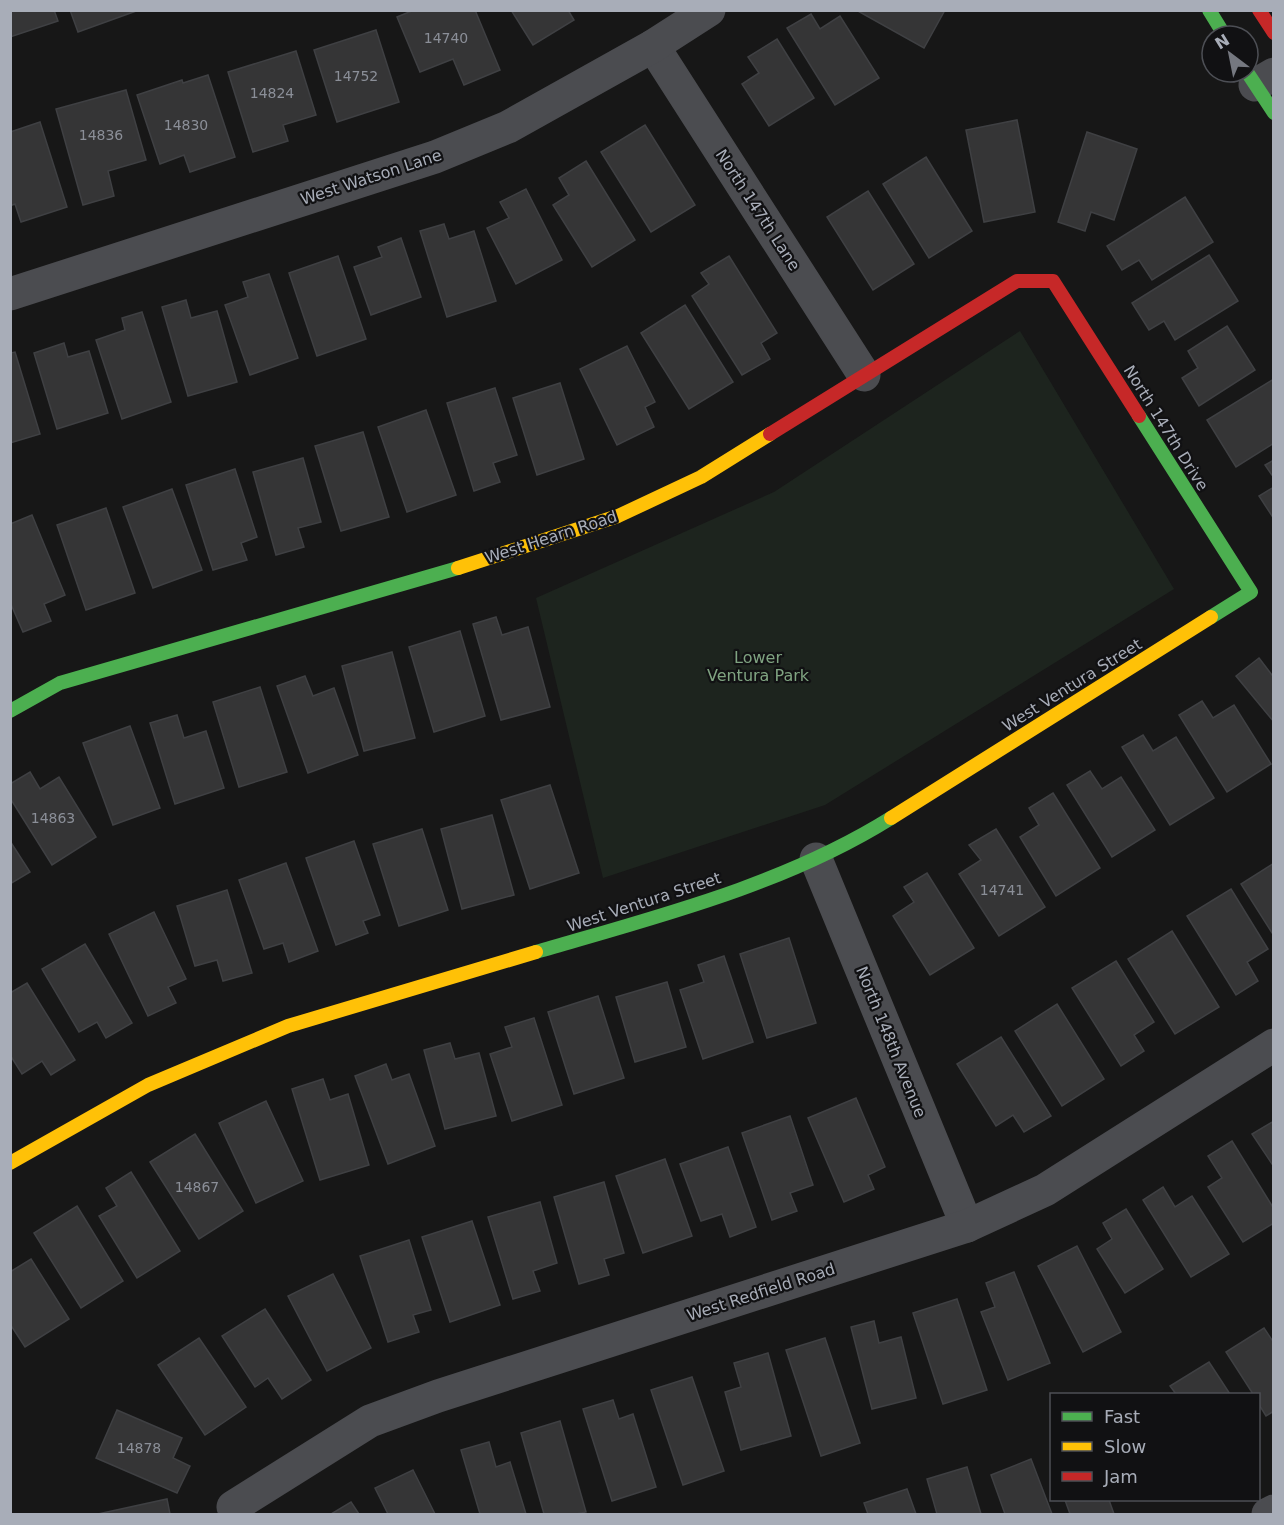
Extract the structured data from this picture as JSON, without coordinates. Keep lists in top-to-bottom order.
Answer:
{
  "streets": {
    "street": [
      "West Watson Lane",
      "North 147th Lane",
      "North 147th Drive",
      "West Hearn Road",
      "West Ventura Street",
      "North 148th Avenue",
      "West Redfield Road"
    ]
  },
  "crossings": [
    ["West Watson Lane", "North 147th Lane"],
    ["North 147th Lane", "West Hearn Road"],
    ["North 147th Drive", "West Hearn Road"],
    ["North 147th Drive", "West Ventura Street"],
    ["West Ventura Street", "North 148th Avenue"],
    ["North 148th Avenue", "West Redfield Road"]
  ],
  "parks": ["Lower Ventura Park"],
  "house_numbers": [
    "14740",
    "14752",
    "14824",
    "14830",
    "14836",
    "14863",
    "14741",
    "14867",
    "14878"
  ],
  "legend": ["Fast", "Slow", "Jam"],
  "north": "top left"
}
